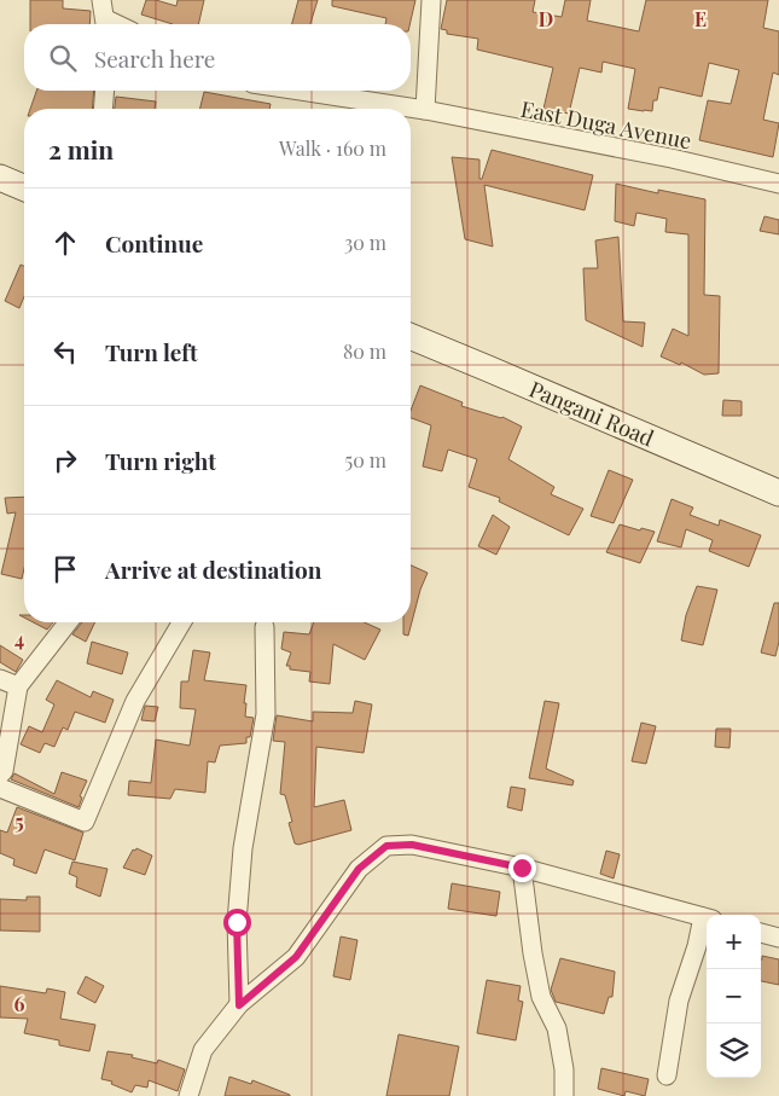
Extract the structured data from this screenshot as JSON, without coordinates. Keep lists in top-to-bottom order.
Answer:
{
  "streets": {
    "main road": ["Pangani Road"],
    "street": ["East Duga Avenue"]
  },
  "page": {
    "search": "Search here",
    "heading": ["2 min", "Walk · 160 m"],
    "list": [
      ["Continue", "30 m"],
      ["Turn left", "80 m"],
      ["Turn right", "50 m"],
      "Arrive at destination"
    ],
    "map_buttons": ["+", "−"]
  },
  "grid": {
    "columns": ["D", "E"],
    "rows": ["4", "5", "6"]
  }
}
